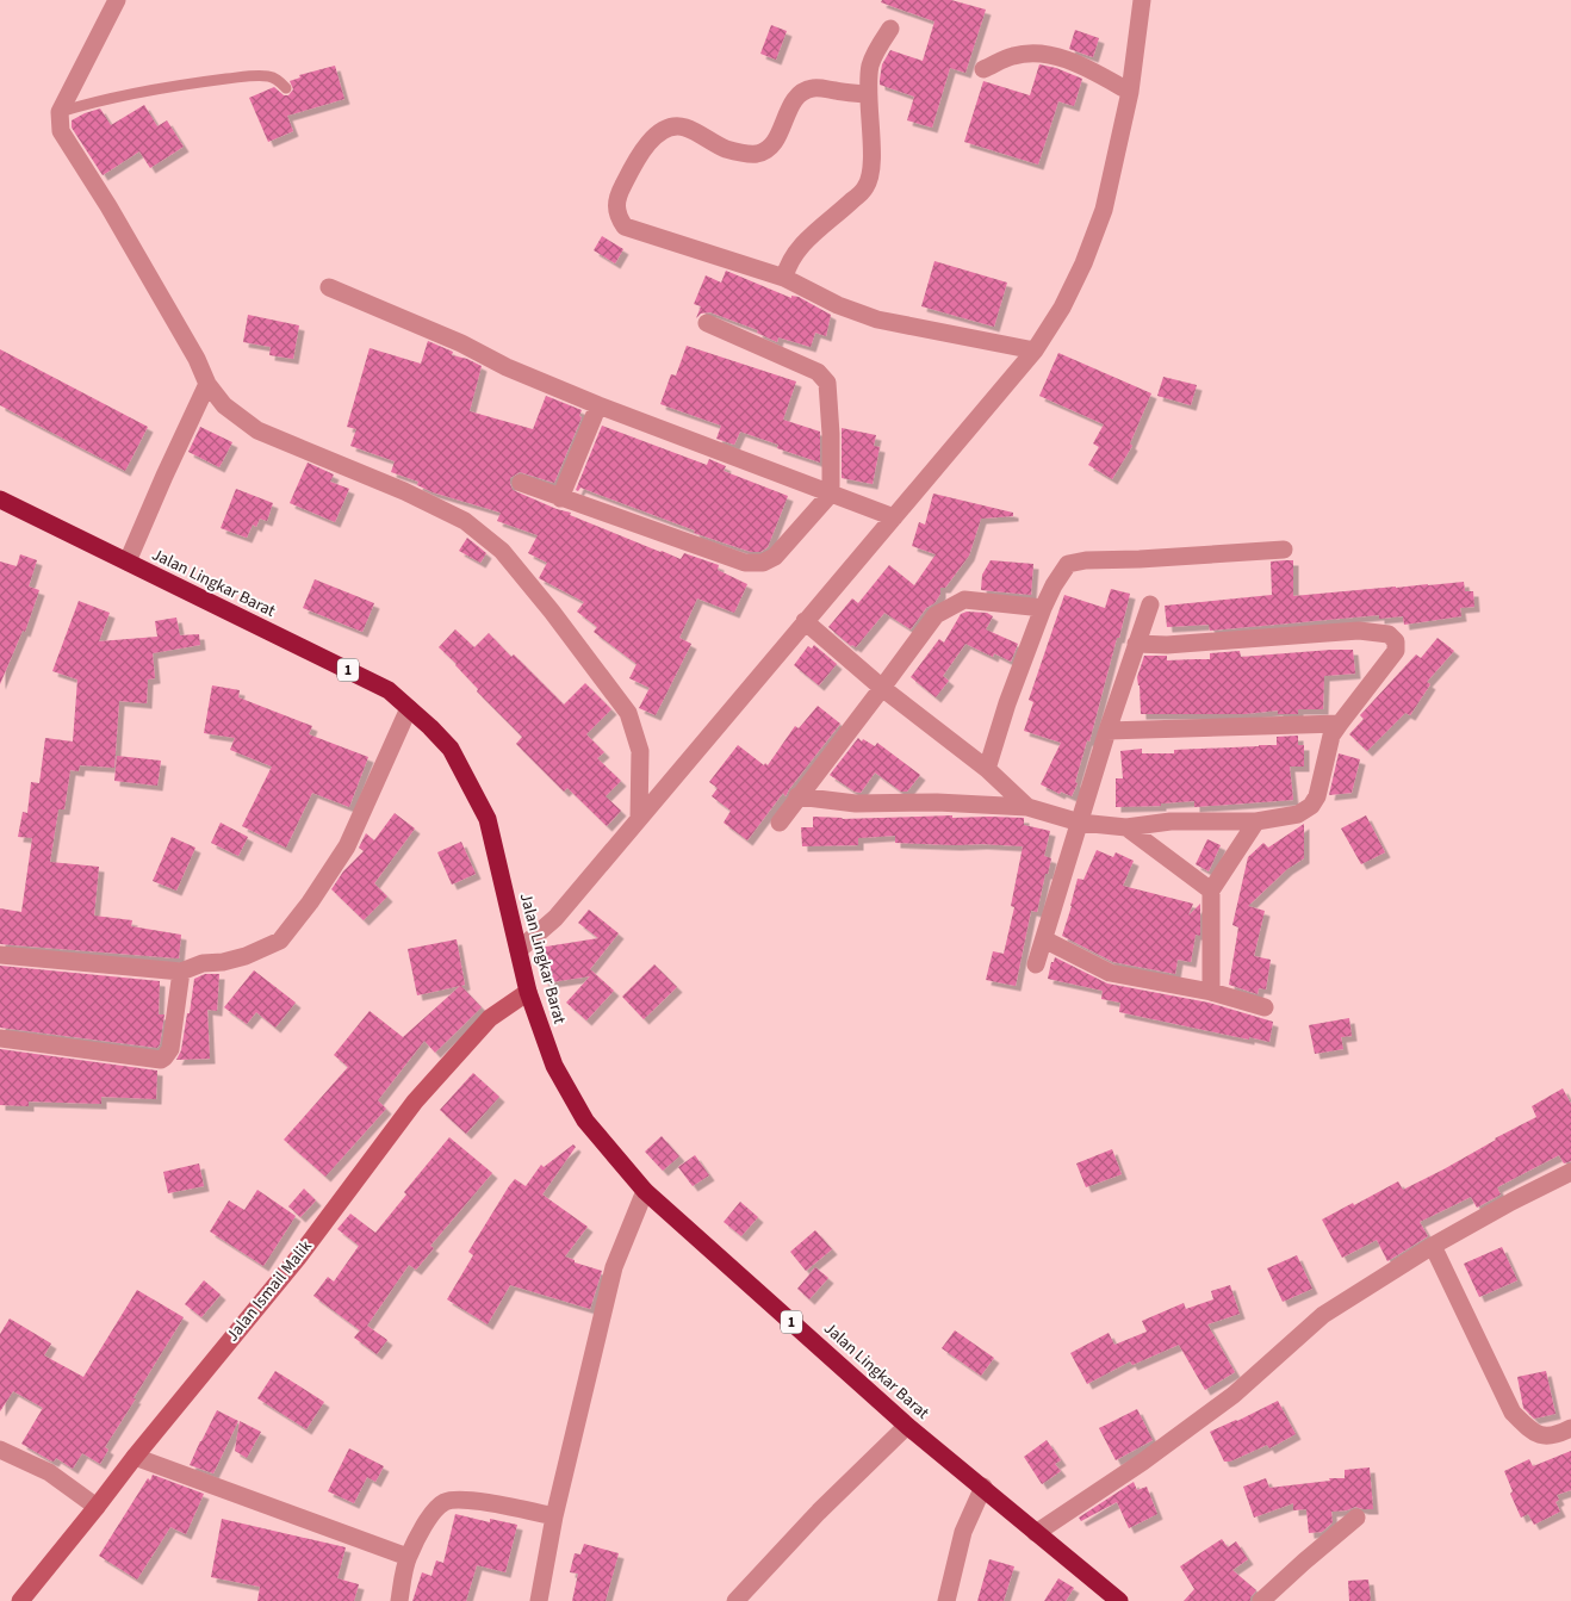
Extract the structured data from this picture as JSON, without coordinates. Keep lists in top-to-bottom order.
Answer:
{
  "streets": {
    "highway": ["Jalan Lingkar Barat", "1"],
    "main road": ["Jalan Ismail Malik"]
  },
  "crossings": [
    ["Jalan Lingkar Barat", "Jalan Ismail Malik"]
  ]
}
